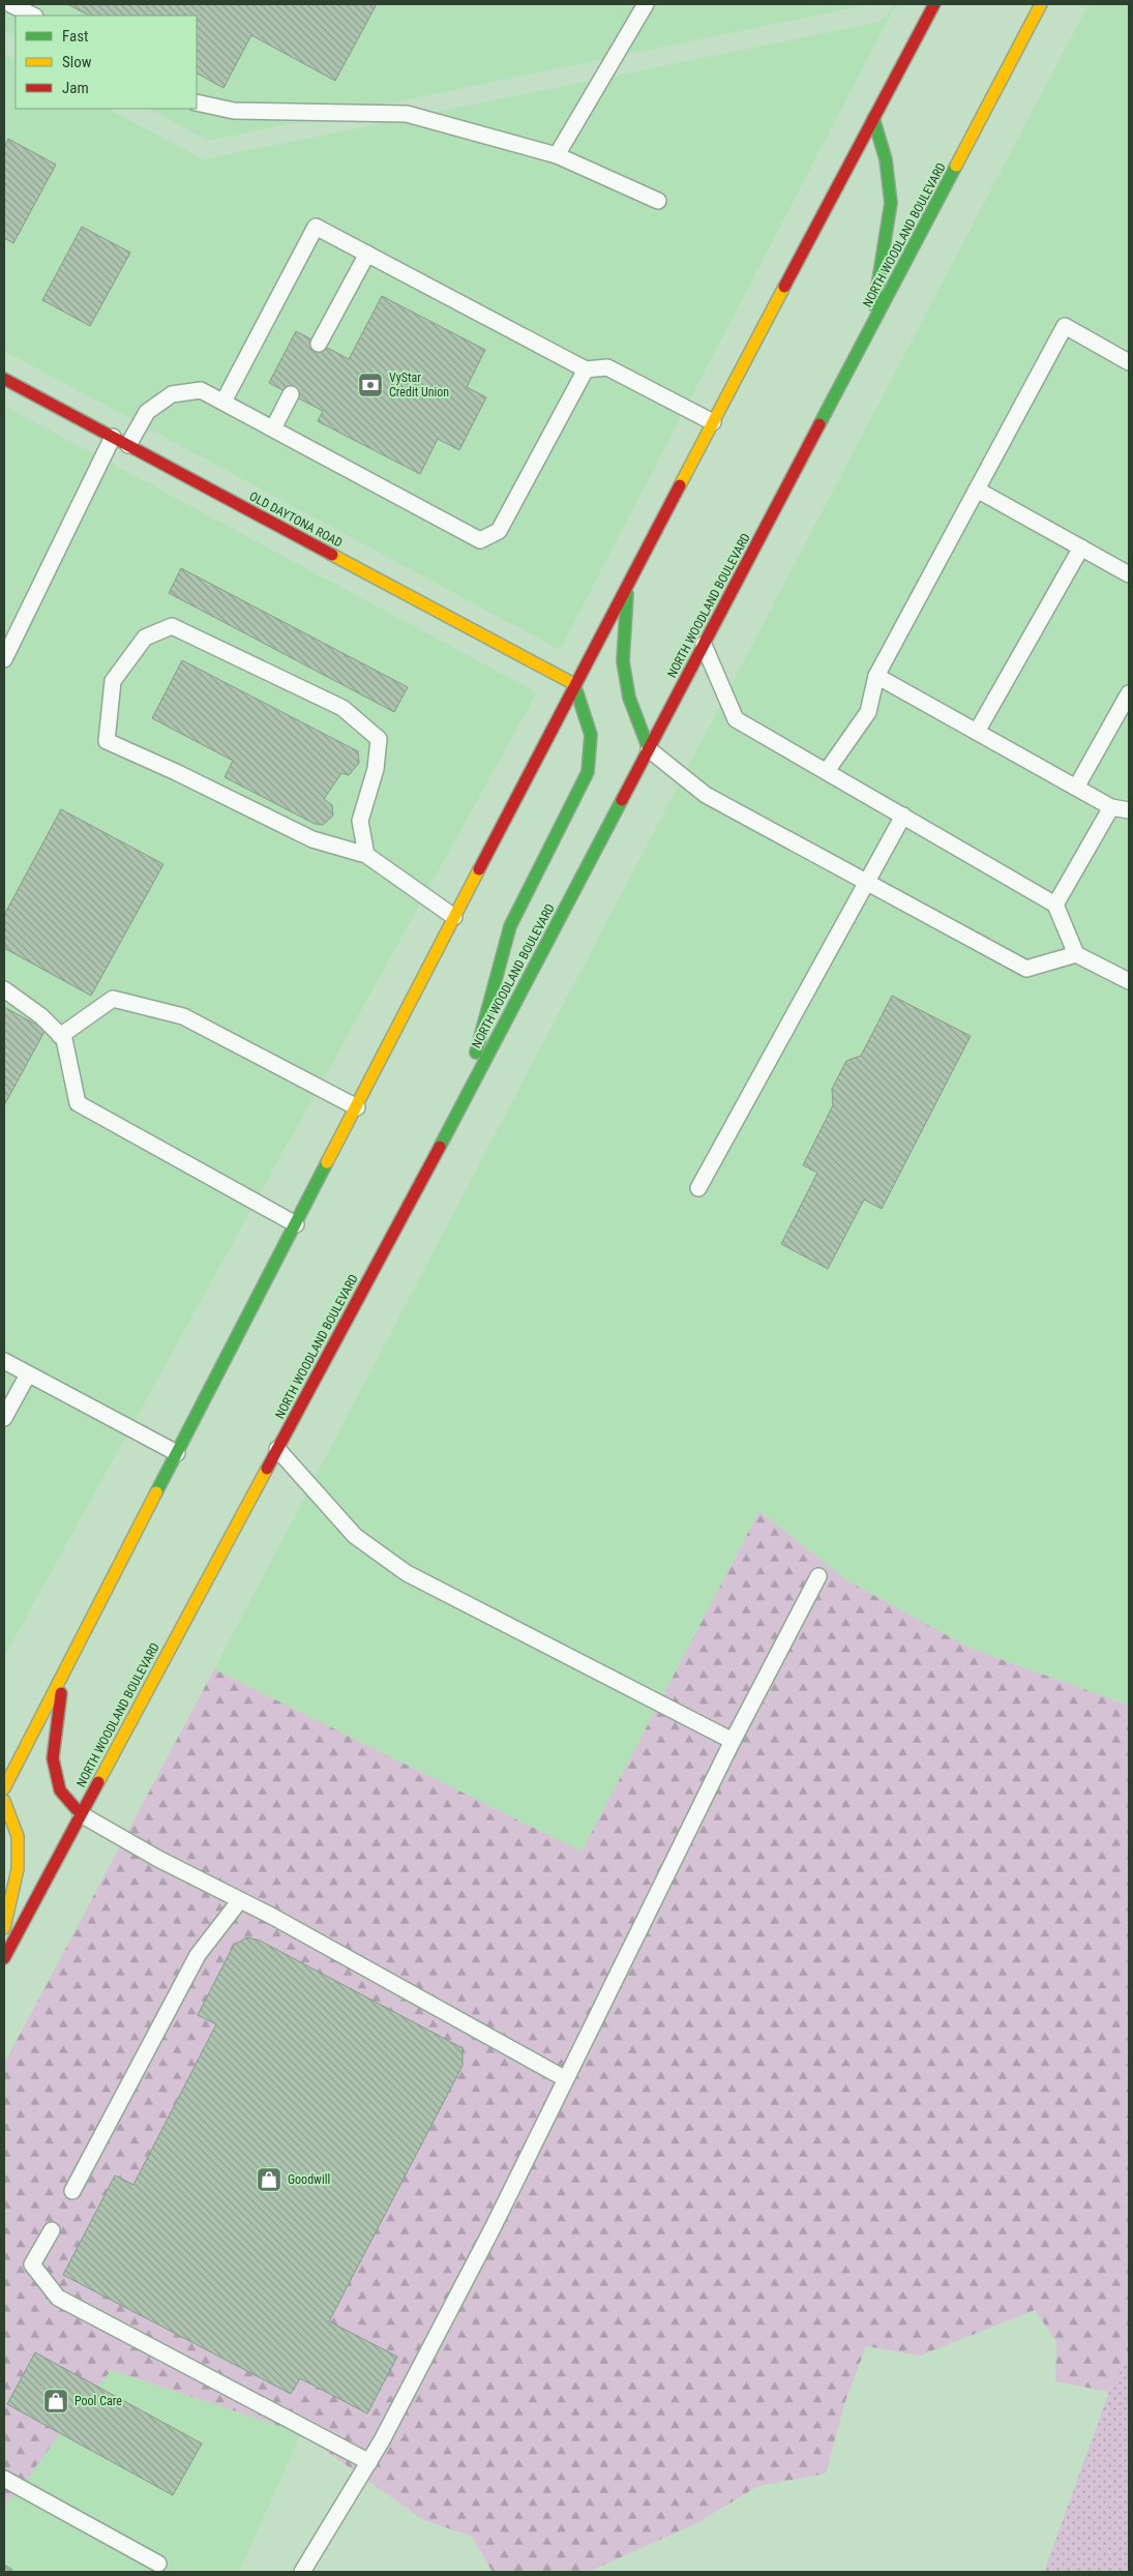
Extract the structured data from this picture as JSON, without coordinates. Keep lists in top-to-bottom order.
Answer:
{
  "streets": {
    "main road": ["NORTH WOODLAND BOULEVARD", "OLD DAYTONA ROAD"]
  },
  "places": {
    "bank": ["VyStar Credit Union"],
    "shop": ["Goodwill", "Pool Care"]
  },
  "legend": ["Fast", "Slow", "Jam"]
}
